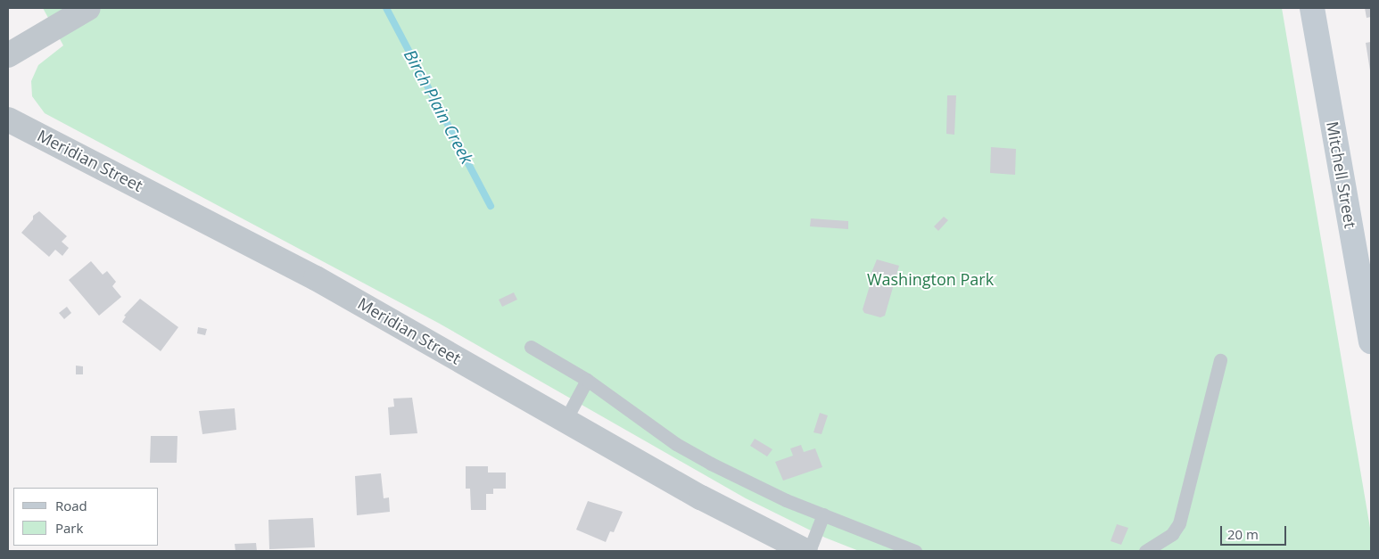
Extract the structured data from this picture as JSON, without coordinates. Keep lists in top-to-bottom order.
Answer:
{
  "streets": {
    "main road": ["Mitchell Street"],
    "street": ["Meridian Street"]
  },
  "water": ["Birch Plain Creek"],
  "parks": ["Washington Park"],
  "legend": ["Road", "Park"],
  "scale_bar": "20 m"
}
